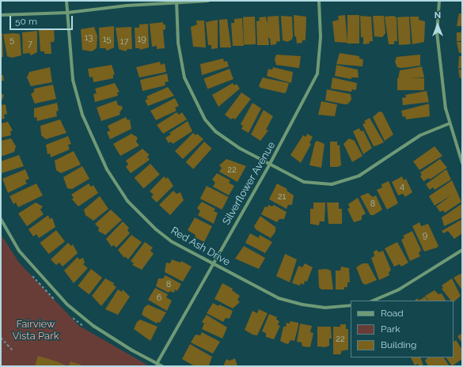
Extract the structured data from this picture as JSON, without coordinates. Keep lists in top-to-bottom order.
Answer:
{
  "streets": {
    "street": ["Silverflower Avenue", "Red Ash Drive"]
  },
  "crossings": [
    ["Silverflower Avenue", "Red Ash Drive"]
  ],
  "parks": ["Fairview Vista Park"],
  "house_numbers": [
    "13",
    "15",
    "19",
    "5",
    "17",
    "7",
    "22",
    "4",
    "21",
    "8",
    "9",
    "8",
    "6",
    "22"
  ],
  "legend": ["Road", "Park", "Building"],
  "scale_bar": "50 m",
  "north": "top"
}
